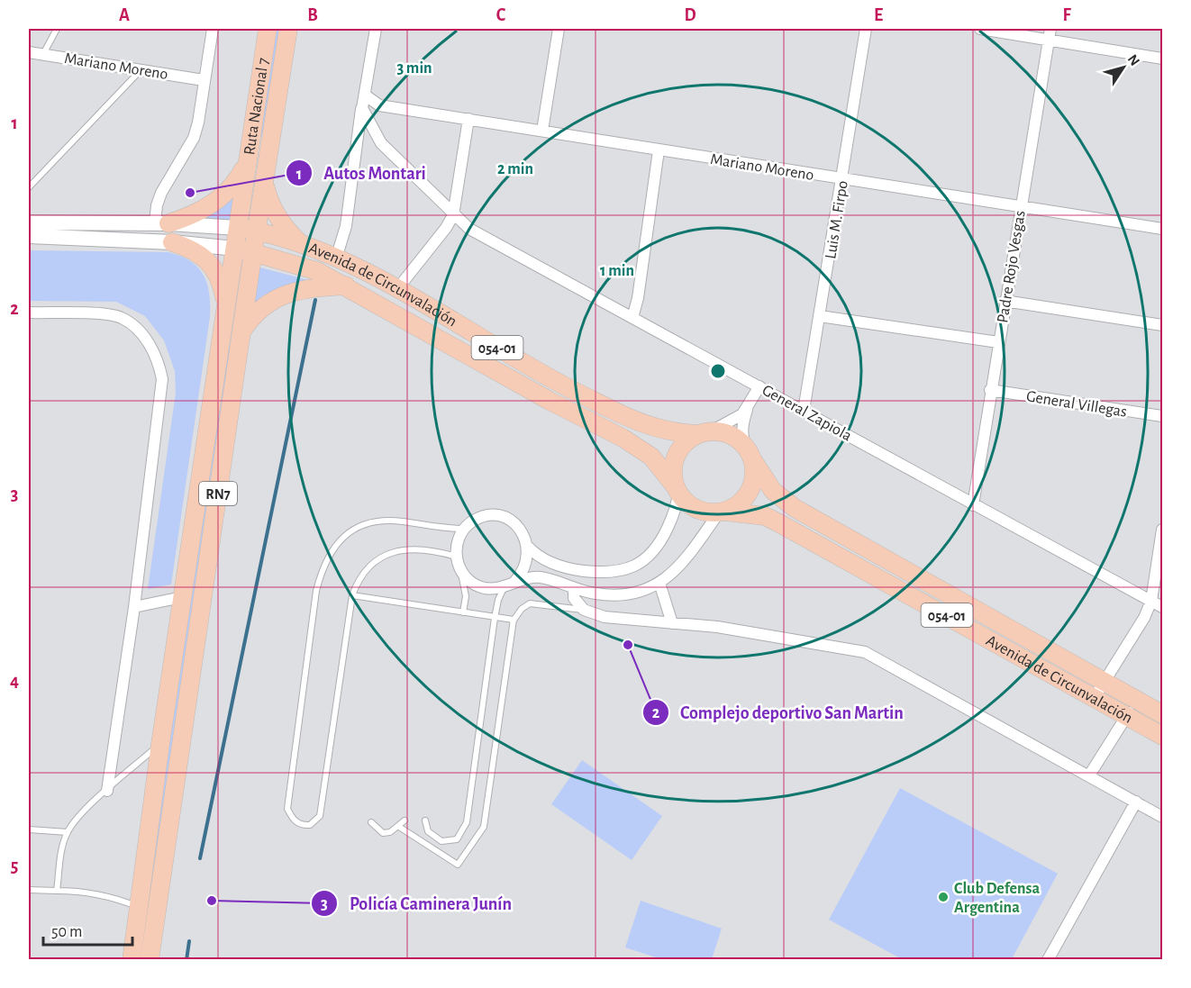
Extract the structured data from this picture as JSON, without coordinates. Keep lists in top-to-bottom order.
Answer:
{
  "streets": {
    "highway": [
      "Ruta Nacional 7",
      "Avenida de Circunvalación",
      "054-01",
      "RN7"
    ],
    "street": [
      "Mariano Moreno",
      "Luis M. Firpo",
      "Padre Rojo Vesgas",
      "General Villegas",
      "General Zapiola"
    ]
  },
  "crossings": [
    ["Mariano Moreno", "Luis M. Firpo"],
    ["Mariano Moreno", "Padre Rojo Vesgas"],
    ["Ruta Nacional 7", "Avenida de Circunvalación"],
    ["Ruta Nacional 7", "054-01"],
    ["Ruta Nacional 7", "RN7"],
    ["Luis M. Firpo", "General Zapiola"],
    ["Padre Rojo Vesgas", "General Villegas"],
    ["Padre Rojo Vesgas", "General Zapiola"],
    ["Avenida de Circunvalación", "054-01"],
    ["Avenida de Circunvalación", "RN7"],
    ["054-01", "RN7"]
  ],
  "places": [
    "Autos Montari",
    "Complejo deportivo San Martin",
    "Club Defensa Argentina",
    "Policía Caminera Junín"
  ],
  "scale_bar": "50 m",
  "north": "top right",
  "grid": {
    "columns": [
      "A",
      "B",
      "C",
      "D",
      "E",
      "F"
    ],
    "rows": [
      "1",
      "2",
      "3",
      "4",
      "5"
    ]
  },
  "rings": ["3 min", "2 min", "1 min"]
}
